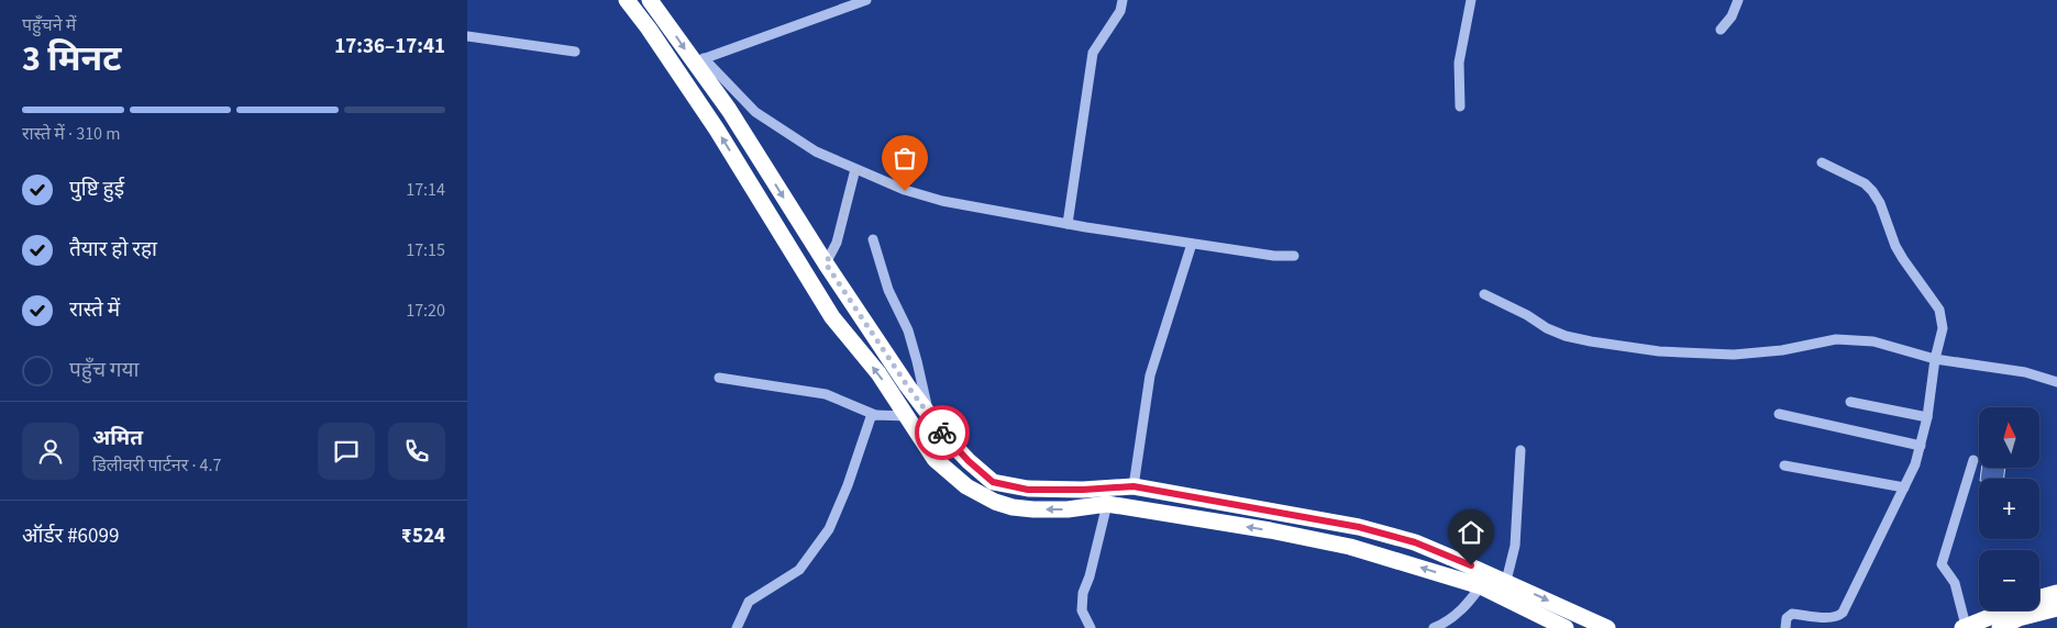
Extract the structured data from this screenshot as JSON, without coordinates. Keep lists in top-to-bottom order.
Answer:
{
  "north": "top",
  "page": {
    "heading": ["3 मिनट", "पहुँचने में", "17:36–17:41"],
    "panel": [
      "अमित",
      "डिलीवरी पार्टनर · 4.7",
      "ऑर्डर #6099",
      "₹524"
    ],
    "bar": "रास्ते में · 310 m",
    "list": [
      ["पुष्टि हुई", "17:14"],
      ["तैयार हो रहा", "17:15"],
      ["रास्ते में", "17:20"],
      "पहुँच गया"
    ],
    "map_buttons": ["+", "−"]
  }
}
